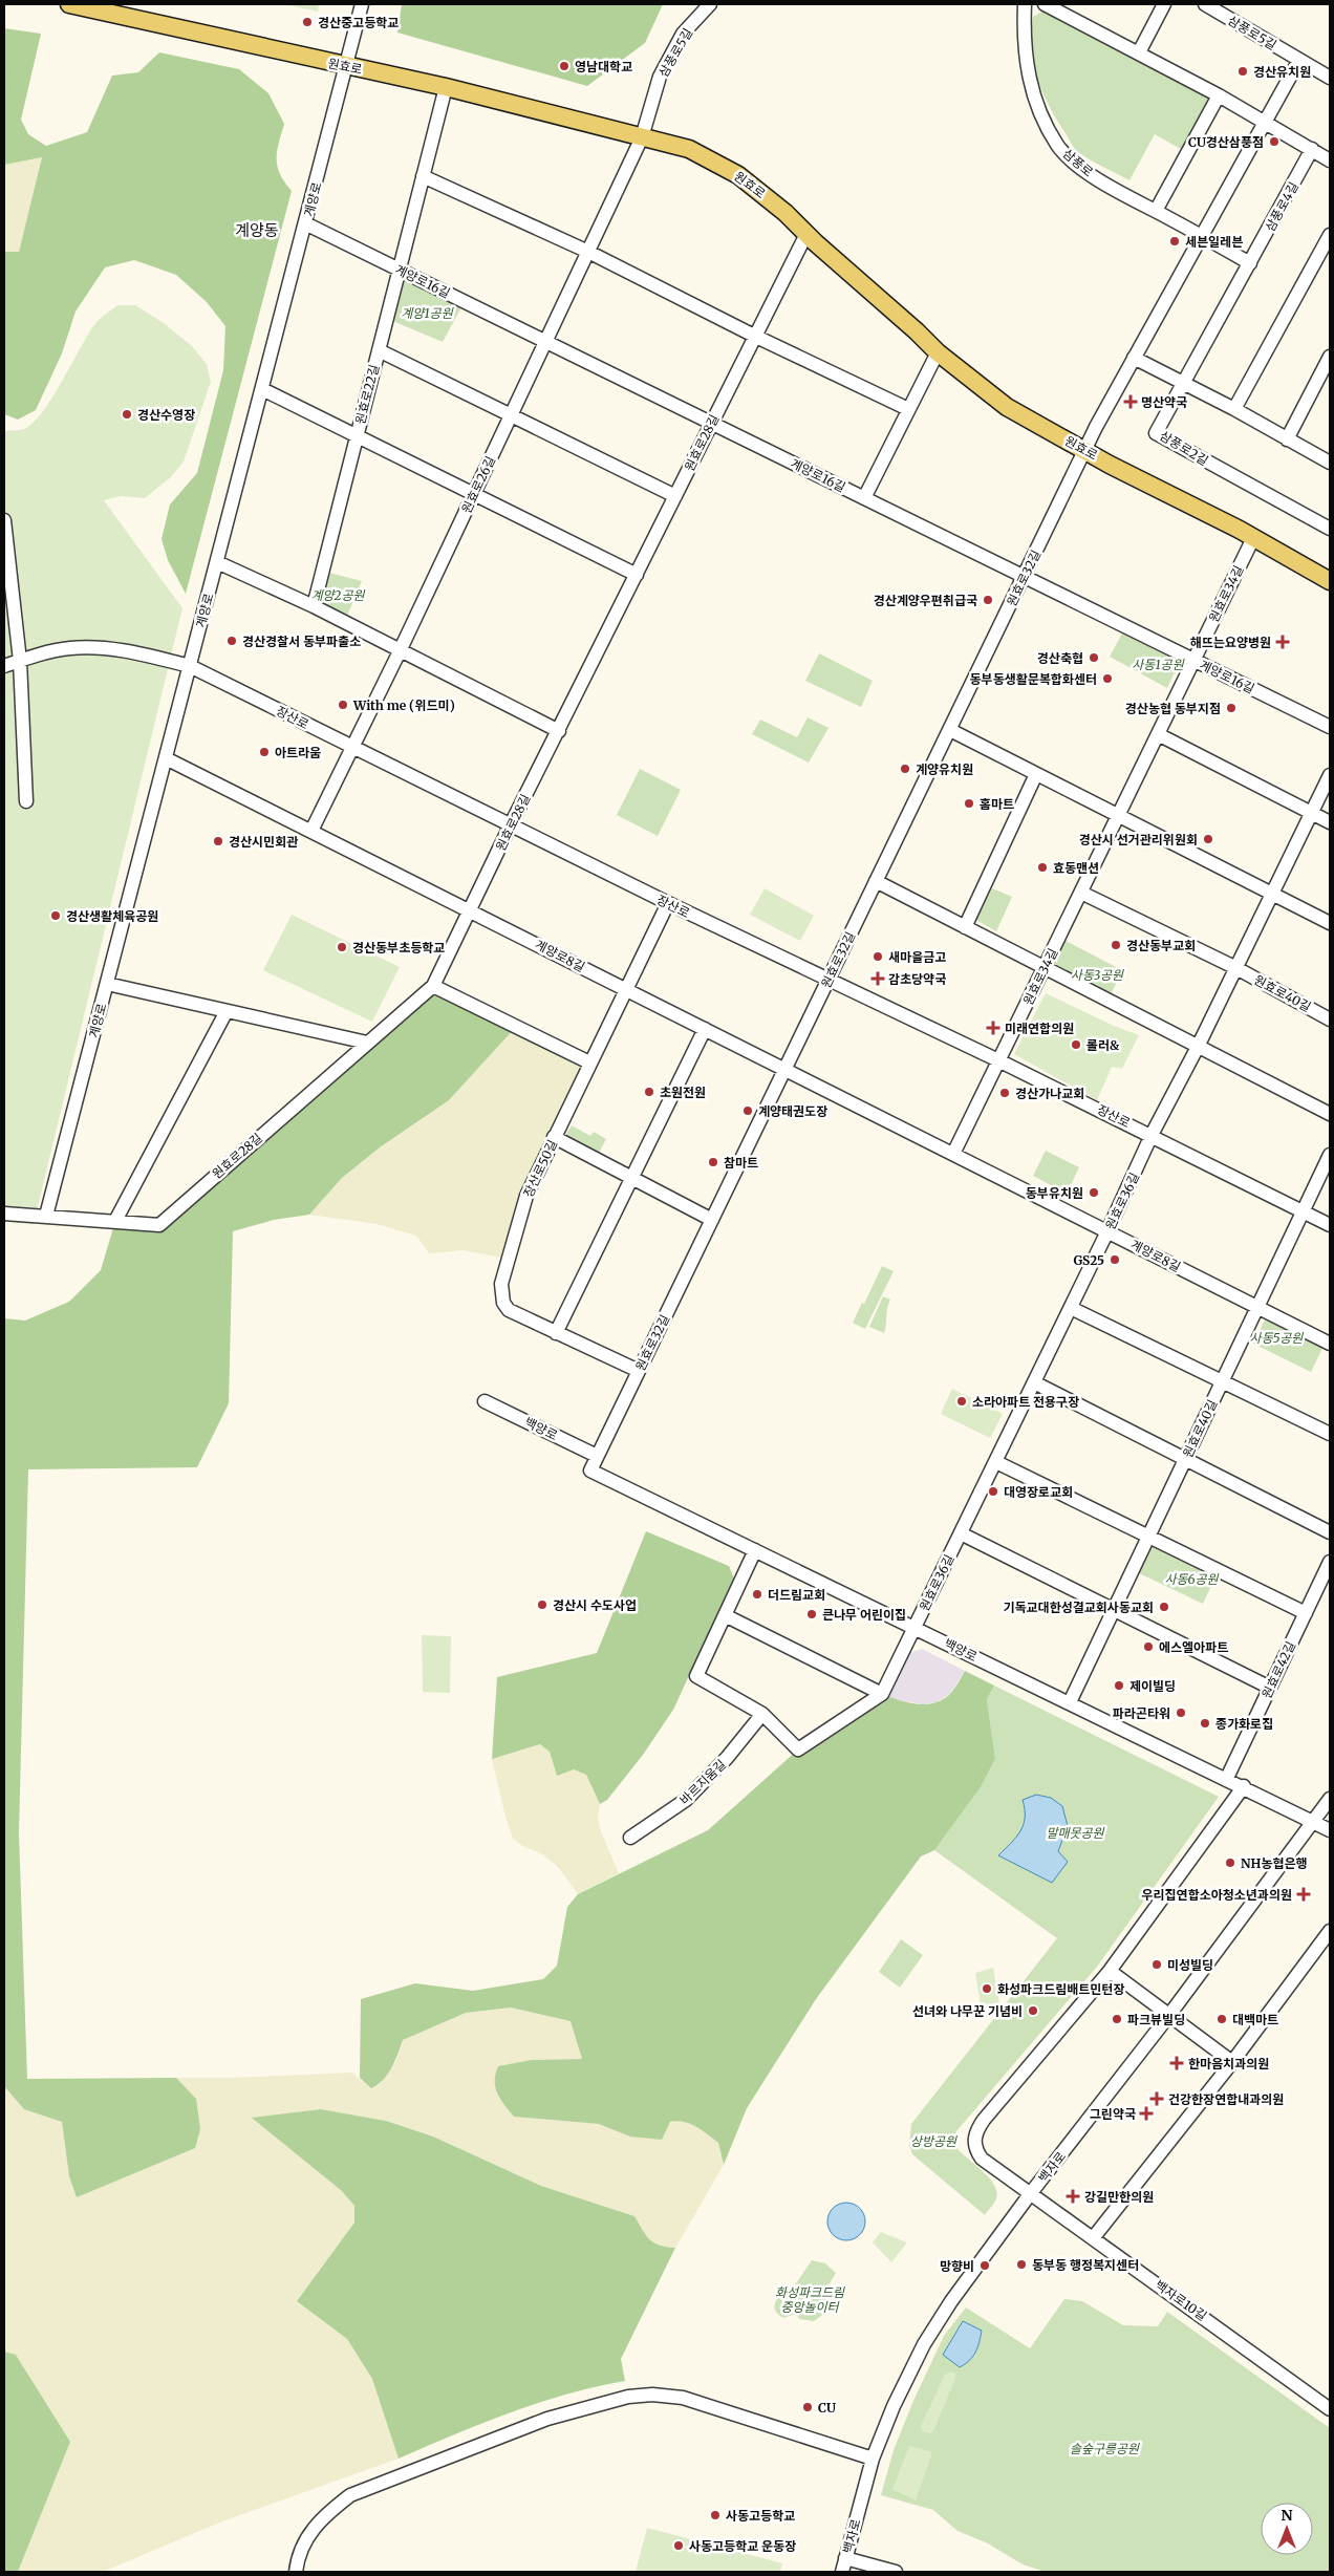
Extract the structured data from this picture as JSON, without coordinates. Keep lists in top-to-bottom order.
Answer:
{
  "streets": {
    "main road": ["원효로"],
    "street": [
      "삼풍로5길",
      "삼풍로",
      "계양로",
      "삼풍로4길",
      "계양로16길",
      "원효로22길",
      "원효로28길",
      "삼풍로2길",
      "원효로26길",
      "원효로32길",
      "원효로34길",
      "장산로",
      "계양로8길",
      "원효로40길",
      "장산로50길",
      "원효로36길",
      "백양로",
      "원효로42길",
      "바르지움길",
      "백자로",
      "백자로10길"
    ]
  },
  "crossings": [
    ["삼풍로5길", "원효로"],
    ["삼풍로5길", "원효로26길"],
    ["원효로", "계양로"],
    ["원효로", "원효로22길"],
    ["원효로", "원효로28길"],
    ["원효로", "원효로26길"],
    ["원효로", "원효로32길"],
    ["원효로", "원효로34길"],
    ["삼풍로", "삼풍로4길"],
    ["삼풍로", "삼풍로2길"],
    ["계양로", "계양로16길"],
    ["계양로", "원효로28길"],
    ["계양로", "장산로"],
    ["계양로", "계양로8길"],
    ["삼풍로4길", "삼풍로2길"],
    ["계양로16길", "원효로22길"],
    ["계양로16길", "원효로28길"],
    ["계양로16길", "원효로26길"],
    ["계양로16길", "원효로32길"],
    ["계양로16길", "원효로34길"],
    ["원효로28길", "장산로"],
    ["원효로28길", "계양로8길"],
    ["원효로26길", "장산로"],
    ["원효로26길", "계양로8길"],
    ["원효로32길", "장산로"],
    ["원효로32길", "계양로8길"],
    ["원효로32길", "장산로50길"],
    ["원효로32길", "백양로"],
    ["원효로34길", "장산로"],
    ["장산로", "원효로40길"],
    ["장산로", "장산로50길"],
    ["장산로", "원효로36길"],
    ["계양로8길", "원효로40길"],
    ["계양로8길", "장산로50길"],
    ["계양로8길", "원효로36길"],
    ["원효로40길", "원효로36길"],
    ["원효로40길", "백양로"],
    ["원효로36길", "백양로"],
    ["백양로", "원효로42길"],
    ["백양로", "백자로"],
    ["백양로", "백자로10길"],
    ["백자로", "백자로10길"]
  ],
  "districts": ["계양동"],
  "parks": [
    "계양1공원",
    "계양2공원",
    "사동1공원",
    "사동3공원",
    "사동5공원",
    "사동6공원",
    "말매못공원",
    "상방공원",
    "화성파크드림 중앙놀이터",
    "솔숲구릉공원"
  ],
  "places": {
    "other": [
      "경산중고등학교",
      "영남대학교",
      "경산유치원",
      "CU경산삼풍점",
      "세븐일레븐",
      "경산수영장",
      "경산계양우편취급국",
      "경산경찰서 동부파출소",
      "경산축협",
      "동부동생활문복합화센터",
      "With me (위드미)",
      "경산농협 동부지점",
      "아트라움",
      "계양유치원",
      "홈마트",
      "경산시 선거관리위원회",
      "경산시민회관",
      "효동맨션",
      "경산생활체육공원",
      "경산동부교회",
      "경산동부초등학교",
      "새마을금고",
      "롤러&",
      "초원전원",
      "경산가나교회",
      "계양태권도장",
      "참마트",
      "동부유치원",
      "GS25",
      "소라아파트 전용구장",
      "대영장로교회",
      "더드림교회",
      "경산시 수도사업",
      "기독교대한성결교회사동교회",
      "큰나무 어린이집",
      "에스엘아파트",
      "제이빌딩",
      "파라곤타워",
      "종가화로집",
      "NH농협은행",
      "미성빌딩",
      "화성파크드림배트민턴장",
      "선녀와 나무꾼 기념비",
      "파크뷰빌딩",
      "대백마트",
      "동부동 행정복지센터",
      "망향비",
      "CU",
      "사동고등학교",
      "사동고등학교 운동장"
    ],
    "health": [
      "명산약국",
      "해뜨는요양병원",
      "감초당약국",
      "미래연합의원",
      "우리집연합소아청소년과의원",
      "한마음치과의원",
      "건강한장연합내과의원",
      "그린약국",
      "강길만한의원"
    ]
  },
  "north": "top"
}
